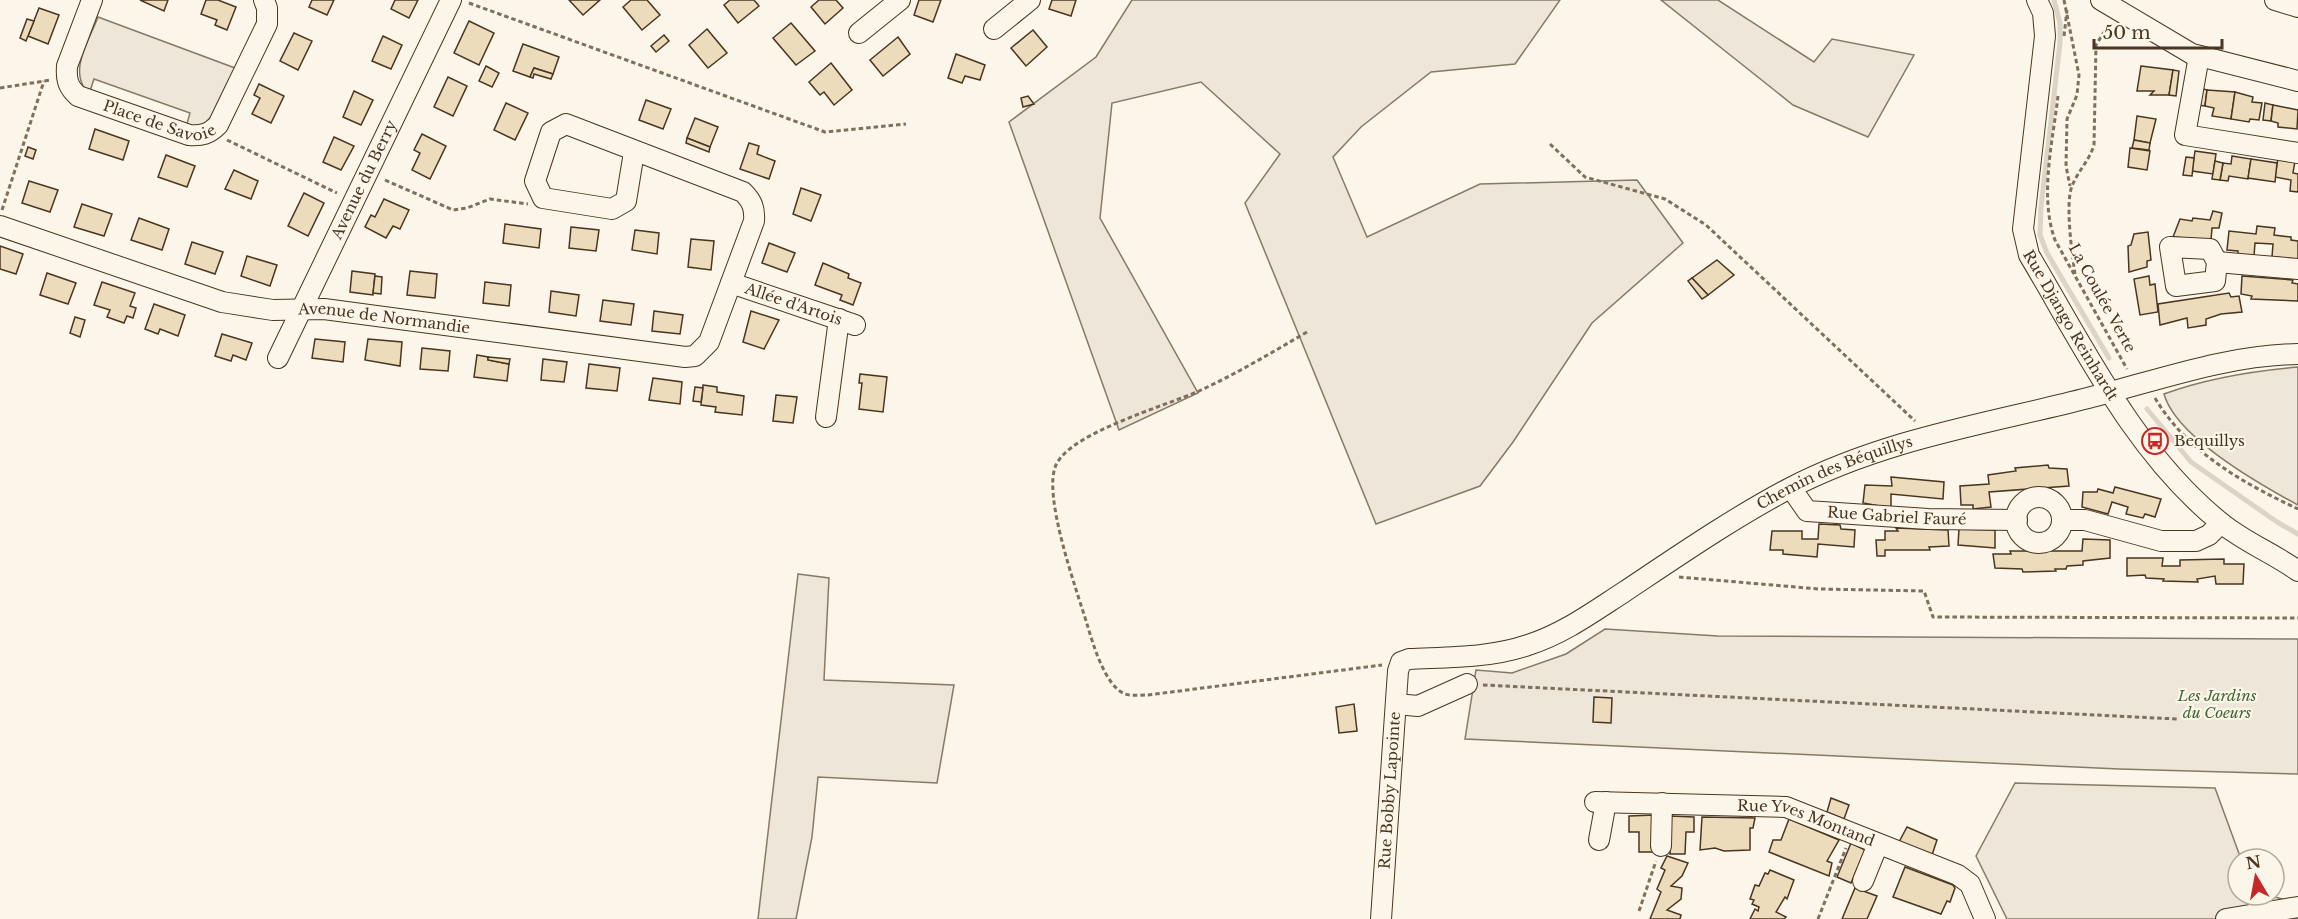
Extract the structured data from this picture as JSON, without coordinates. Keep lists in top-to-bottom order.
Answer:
{
  "streets": {
    "street": [
      "Place de Savoie",
      "Avenue du Berry",
      "Allée d'Artois",
      "Avenue de Normandie",
      "Rue Django Reinhardt",
      "Chemin des Béquillys",
      "Rue Gabriel Fauré",
      "Rue Bobby Lapointe",
      "Rue Yves Montand"
    ],
    "path": ["La Coulée Verte"]
  },
  "crossings": [
    ["Avenue du Berry", "Avenue de Normandie"],
    ["Allée d'Artois", "Avenue de Normandie"],
    ["Rue Django Reinhardt", "Chemin des Béquillys"],
    ["Chemin des Béquillys", "Rue Gabriel Fauré"],
    ["Chemin des Béquillys", "Rue Bobby Lapointe"]
  ],
  "parks": ["Les Jardins du Coeurs"],
  "places": {
    "bus stop": ["Bequillys"]
  },
  "scale_bar": "50 m",
  "north": "top"
}
